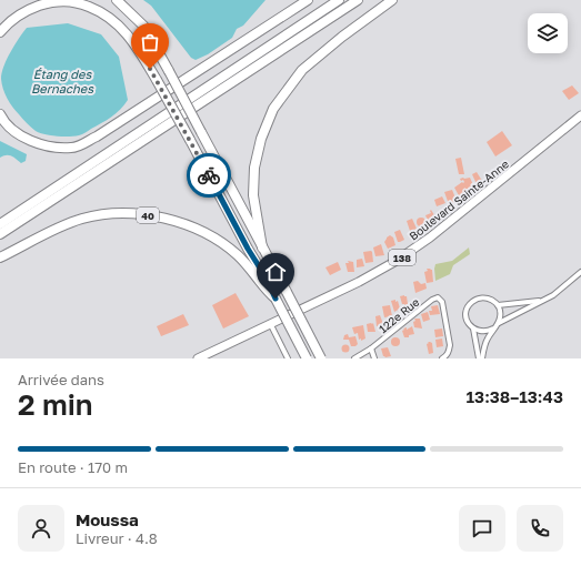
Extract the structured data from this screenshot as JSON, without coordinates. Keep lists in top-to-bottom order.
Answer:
{
  "streets": {
    "highway": ["40"],
    "main road": ["Boulevard Sainte-Anne", "138"],
    "street": ["122e Rue"]
  },
  "water": ["Étang des Bernaches"],
  "page": {
    "heading": ["2 min", "Arrivée dans", "13:38–13:43"],
    "panel": ["Moussa", "Livreur · 4.8"],
    "bar": "En route · 170 m"
  }
}
